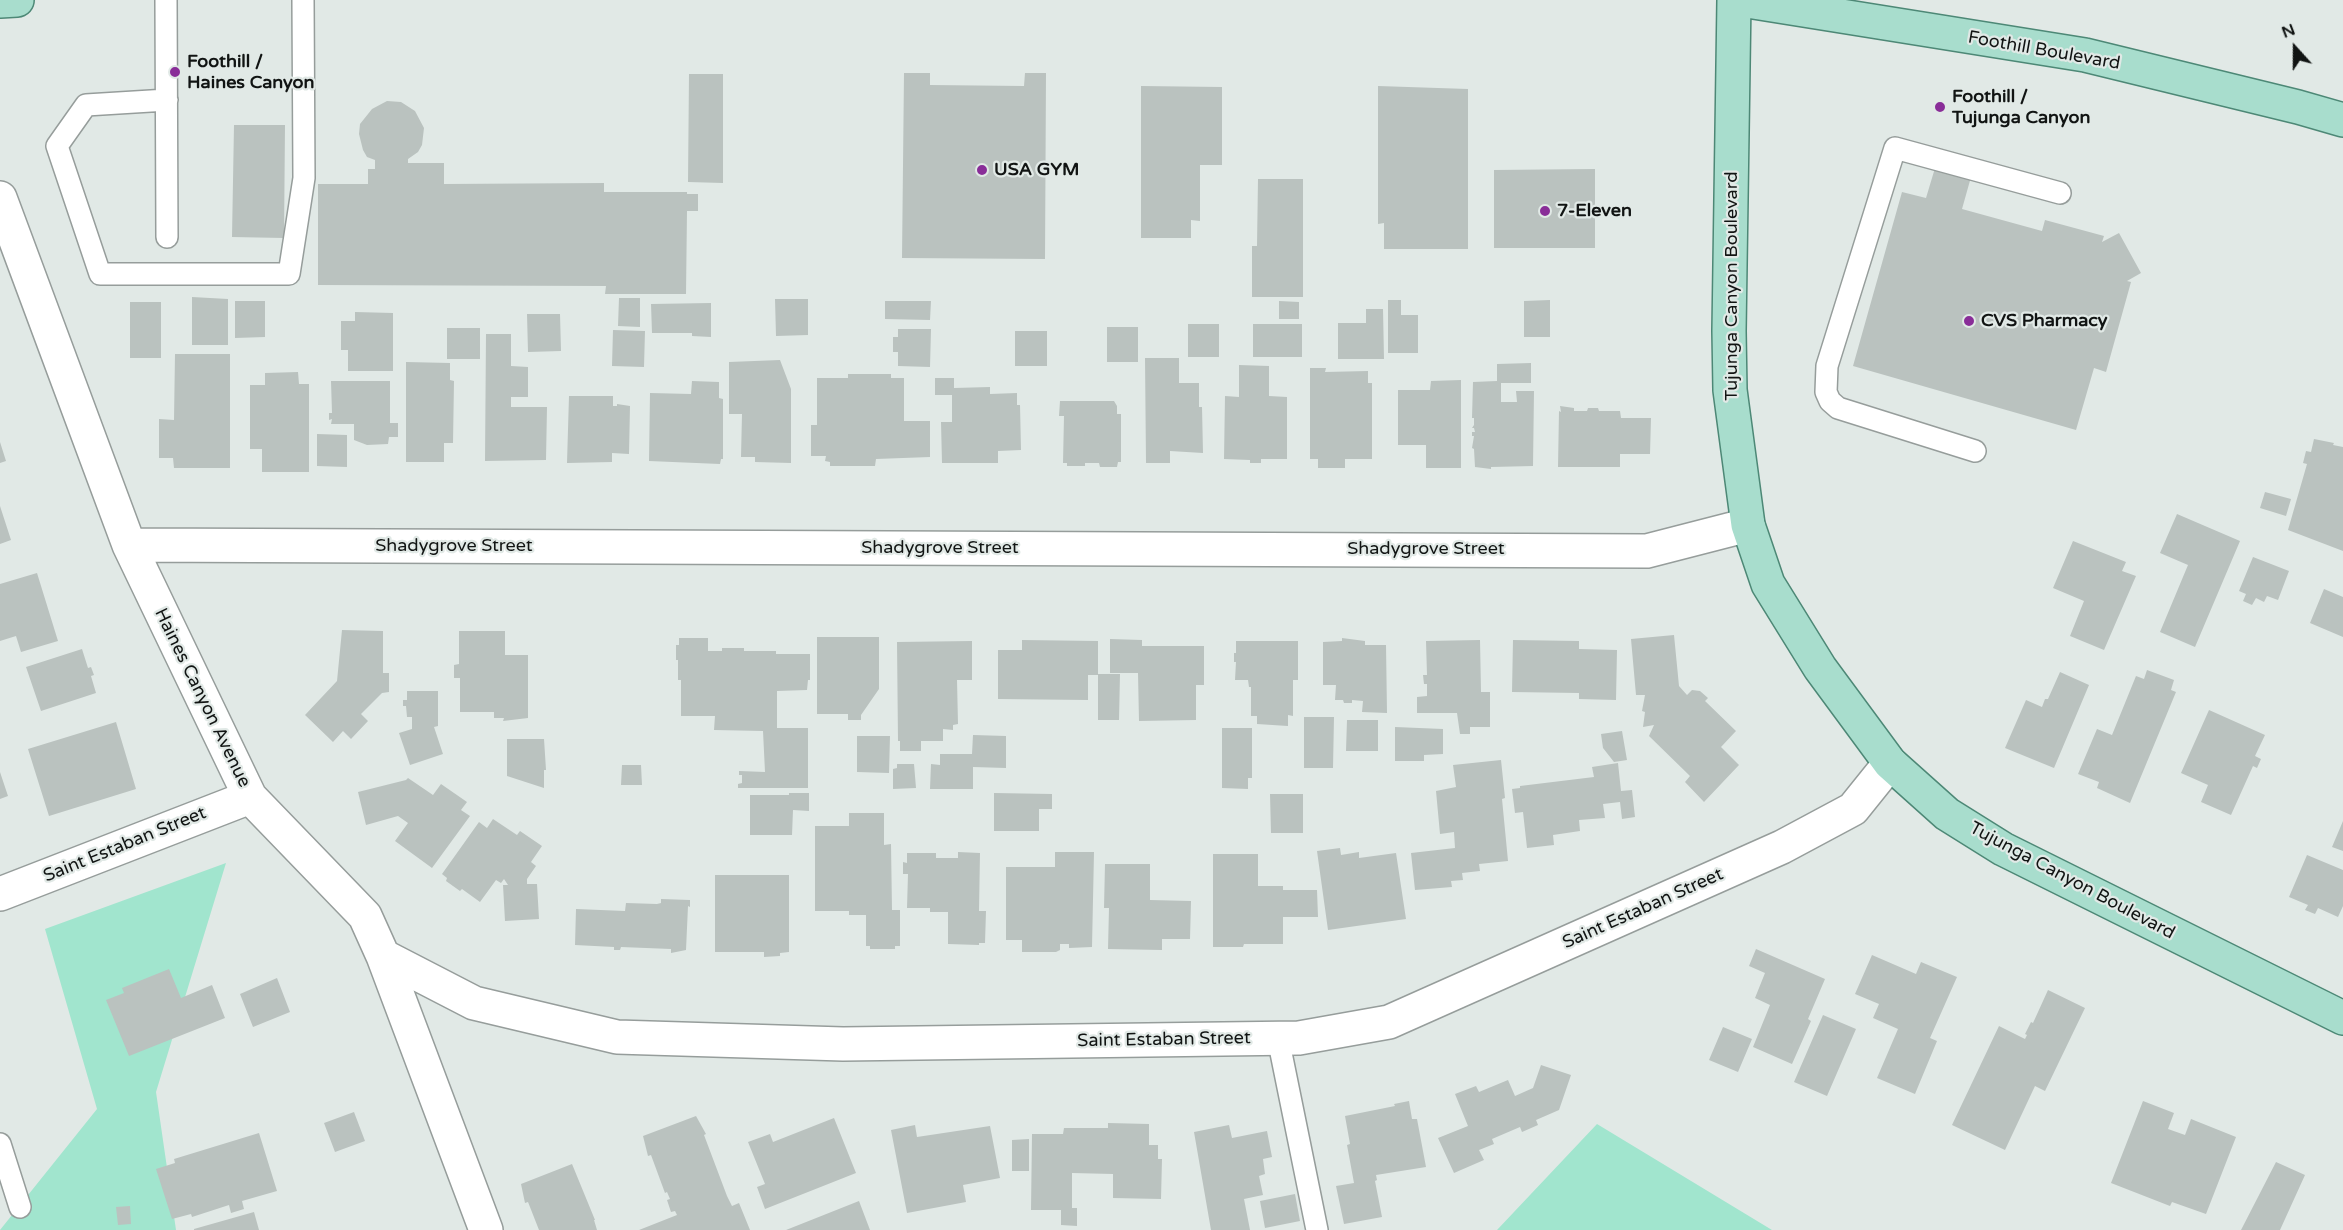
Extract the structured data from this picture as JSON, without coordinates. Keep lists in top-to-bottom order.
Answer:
{
  "streets": {
    "main road": ["Foothill Boulevard", "Tujunga Canyon Boulevard"],
    "street": ["Shadygrove Street", "Haines Canyon Avenue", "Saint Estaban Street"]
  },
  "crossings": [
    ["Tujunga Canyon Boulevard", "Shadygrove Street"],
    ["Tujunga Canyon Boulevard", "Saint Estaban Street"],
    ["Shadygrove Street", "Haines Canyon Avenue"],
    ["Haines Canyon Avenue", "Saint Estaban Street"]
  ],
  "places": [
    "Foothill / Haines Canyon",
    "Foothill / Tujunga Canyon",
    "USA GYM",
    "7-Eleven",
    "CVS Pharmacy"
  ],
  "north": "top"
}
